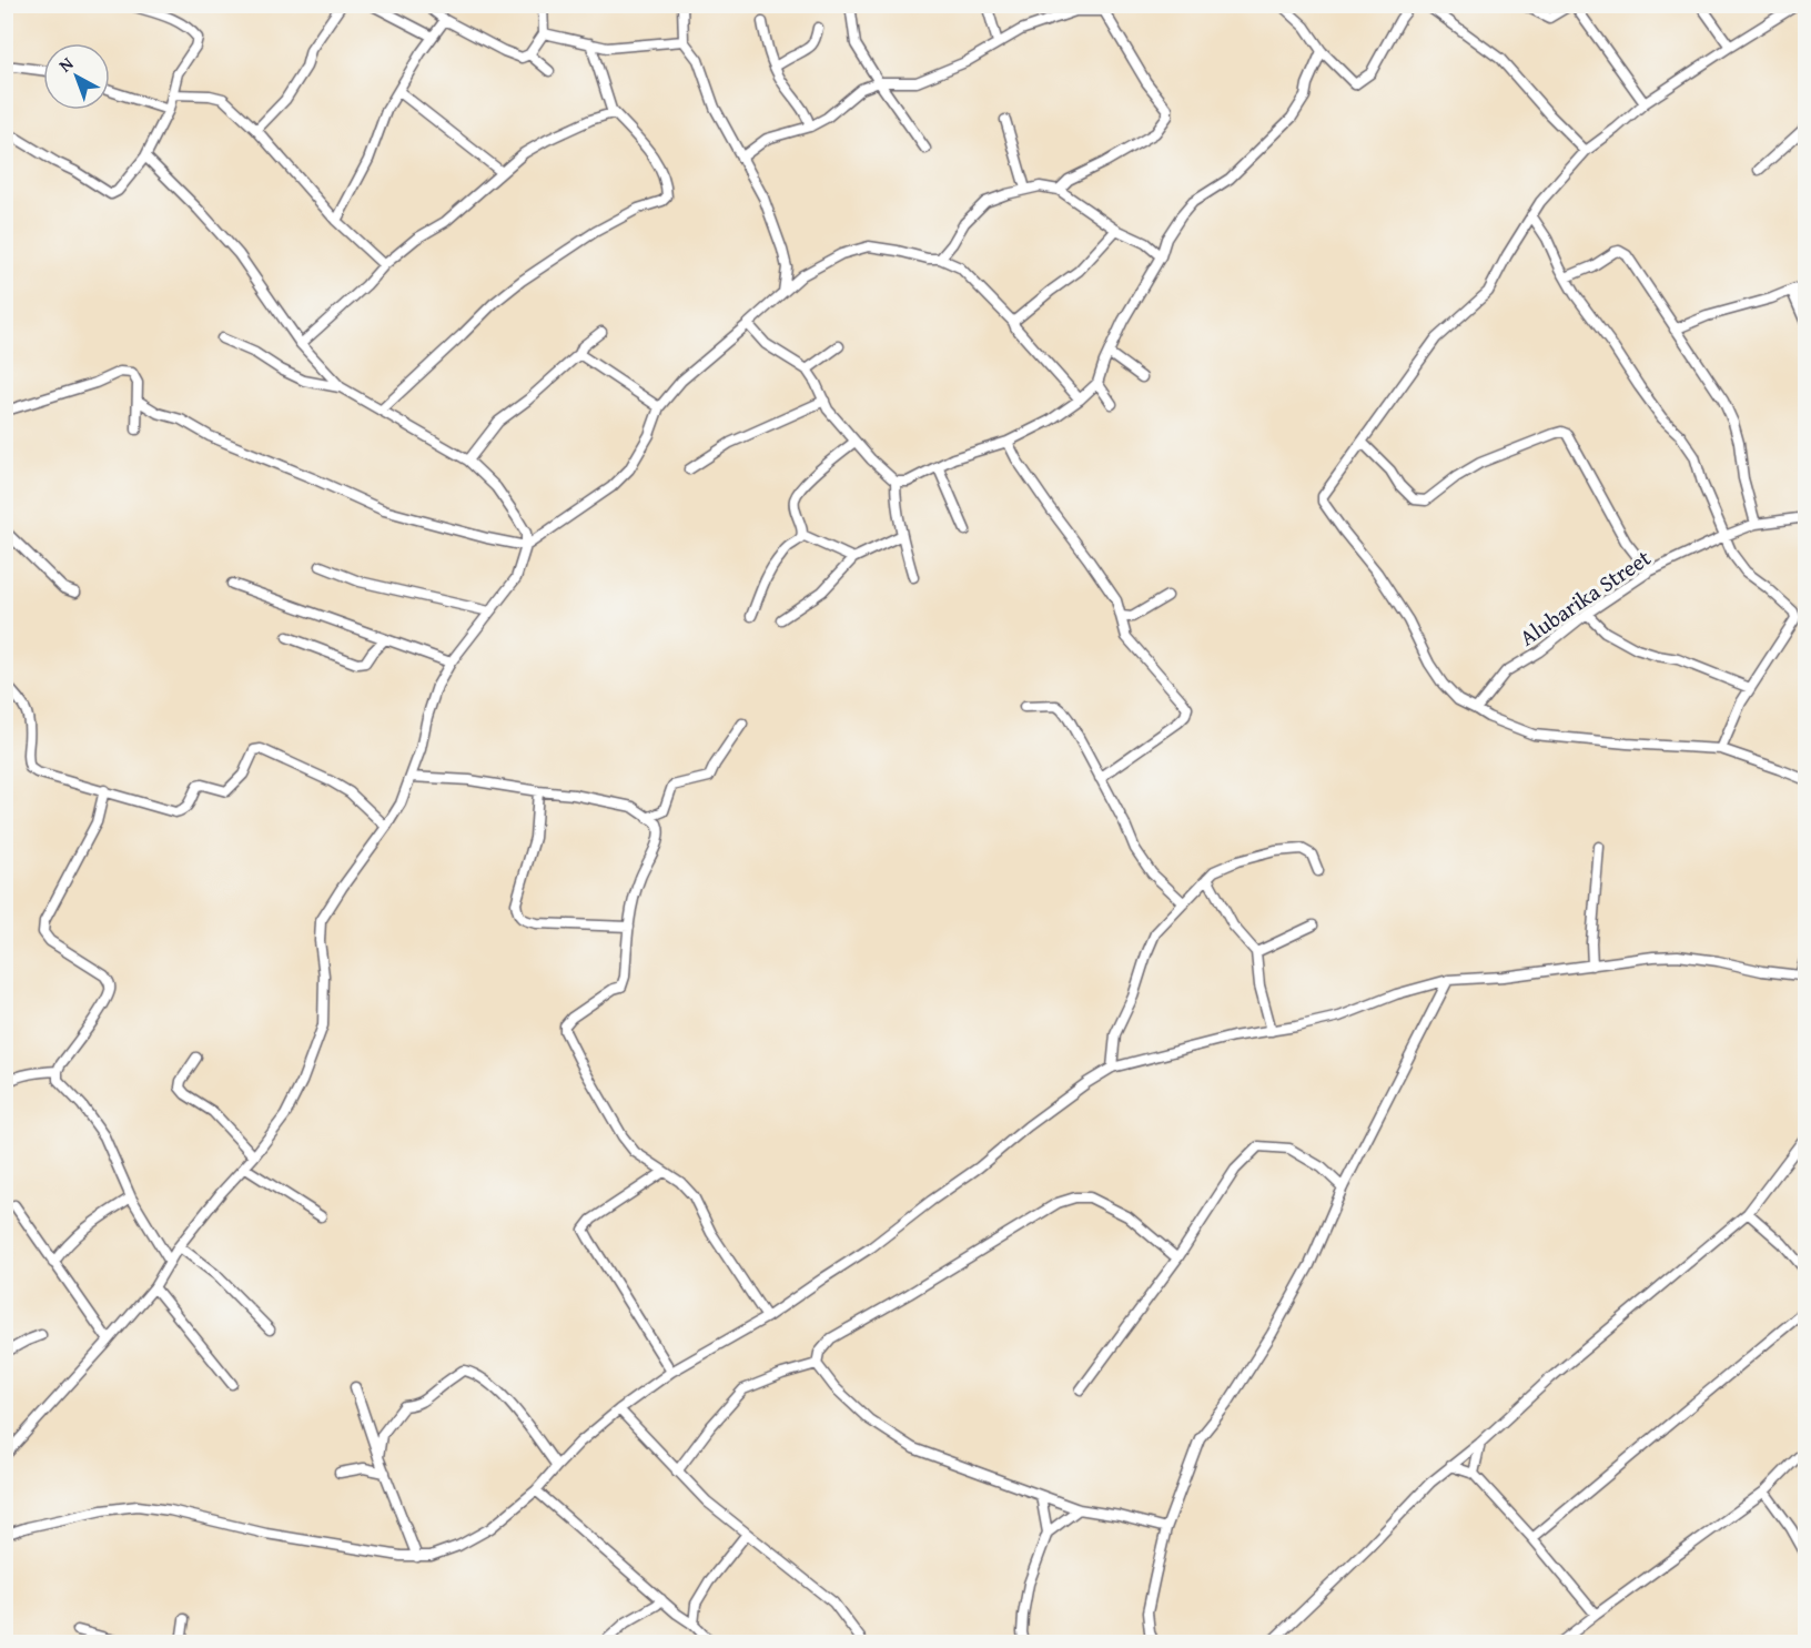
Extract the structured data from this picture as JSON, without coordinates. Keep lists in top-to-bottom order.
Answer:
{
  "streets": {
    "street": ["Alubarika Street"]
  },
  "north": "top left"
}
